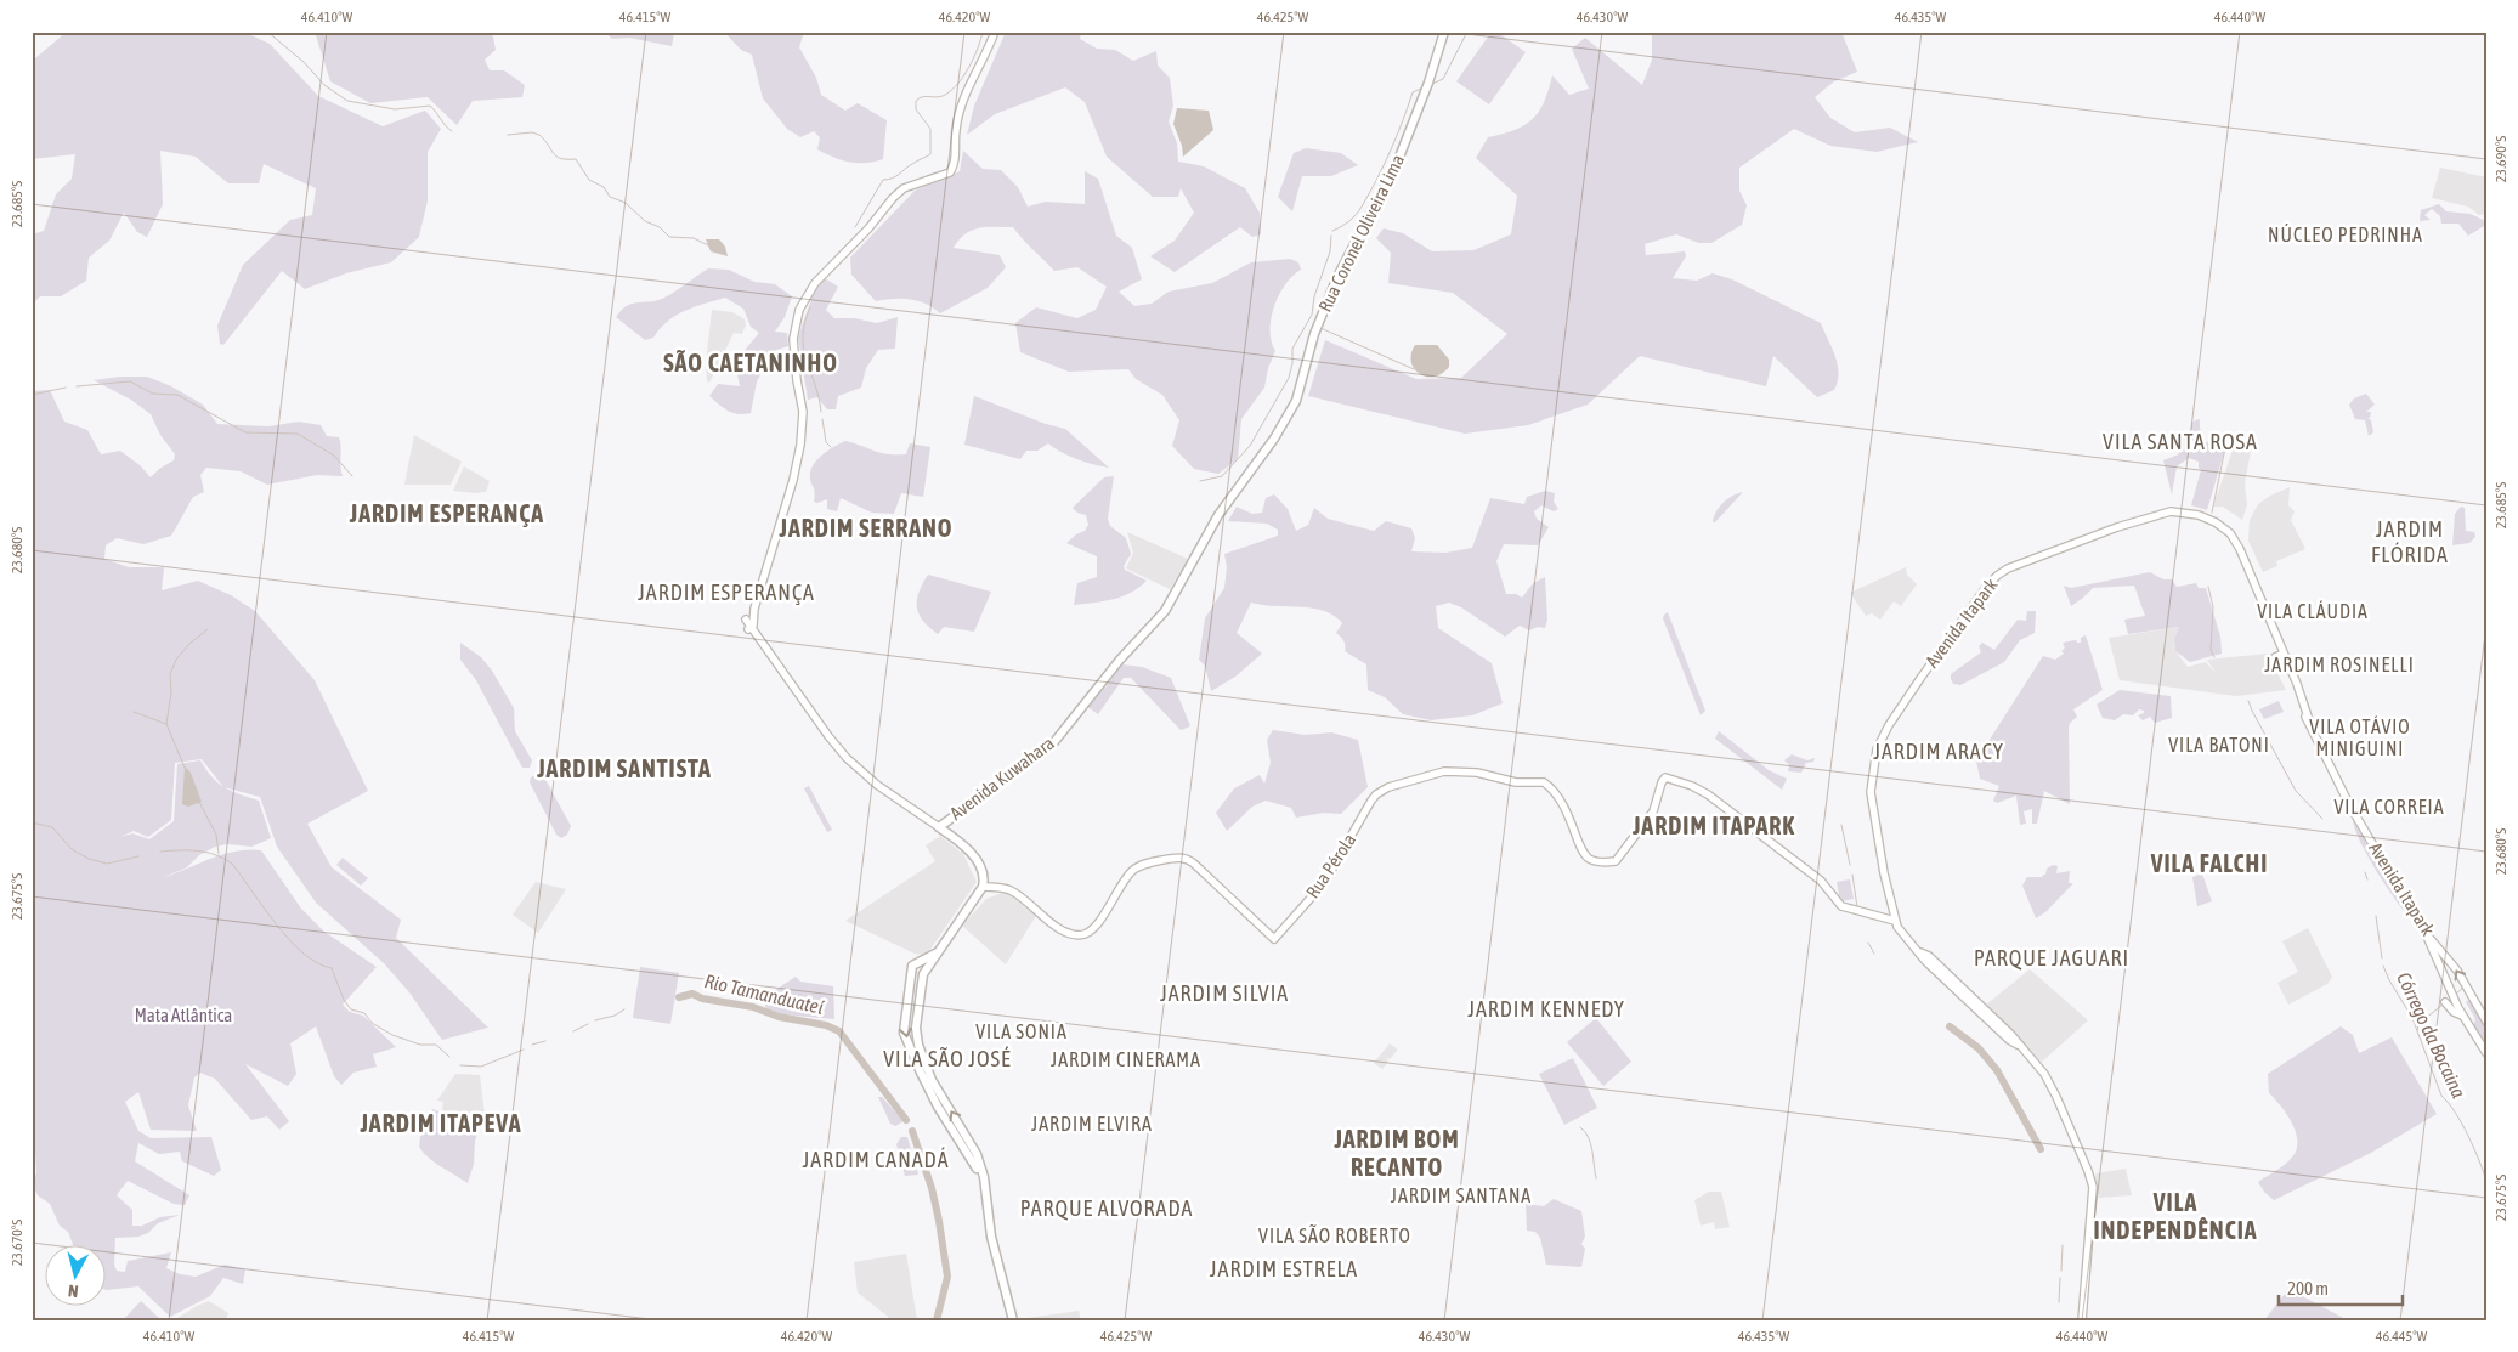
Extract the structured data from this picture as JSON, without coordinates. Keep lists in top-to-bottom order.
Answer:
{
  "streets": {
    "main road": [
      "Rua Coronel Oliveira Lima",
      "Avenida Itapark",
      "Avenida Kuwahara",
      "Rua Pérola"
    ]
  },
  "crossings": [
    ["Rua Coronel Oliveira Lima", "Avenida Kuwahara"],
    ["Avenida Itapark", "Rua Pérola"]
  ],
  "districts": [
    "NÚCLEO PEDRINHA",
    "SÃO CAETANINHO",
    "VILA SANTA ROSA",
    "JARDIM ESPERANÇA",
    "JARDIM SERRANO",
    "JARDIM FLÓRIDA",
    "JARDIM ESPERANÇA",
    "VILA CLÁUDIA",
    "JARDIM ROSINELLI",
    "VILA OTÁVIO MINIGUINI",
    "VILA BATONI",
    "JARDIM ARACY",
    "JARDIM SANTISTA",
    "VILA CORREIA",
    "JARDIM ITAPARK",
    "VILA FALCHI",
    "PARQUE JAGUARI",
    "JARDIM SILVIA",
    "JARDIM KENNEDY",
    "VILA SONIA",
    "VILA SÃO JOSÉ",
    "JARDIM CINERAMA",
    "JARDIM ITAPEVA",
    "JARDIM ELVIRA",
    "JARDIM BOM RECANTO",
    "JARDIM CANADÁ",
    "JARDIM SANTANA",
    "VILA INDEPENDÊNCIA",
    "PARQUE ALVORADA",
    "VILA SÃO ROBERTO",
    "JARDIM ESTRELA"
  ],
  "water": ["Rio Tamanduateí", "Córrego da Bocaina"],
  "parks": ["Mata Atlântica"],
  "scale_bar": "200 m",
  "north": "bottom",
  "coordinates": [
    "46.410°W",
    "46.415°W",
    "46.420°W",
    "46.425°W",
    "46.430°W",
    "46.435°W",
    "46.440°W",
    "23.690°S",
    "23.685°S",
    "23.680°S",
    "23.675°S",
    "23.670°S",
    "46.445°W"
  ]
}
